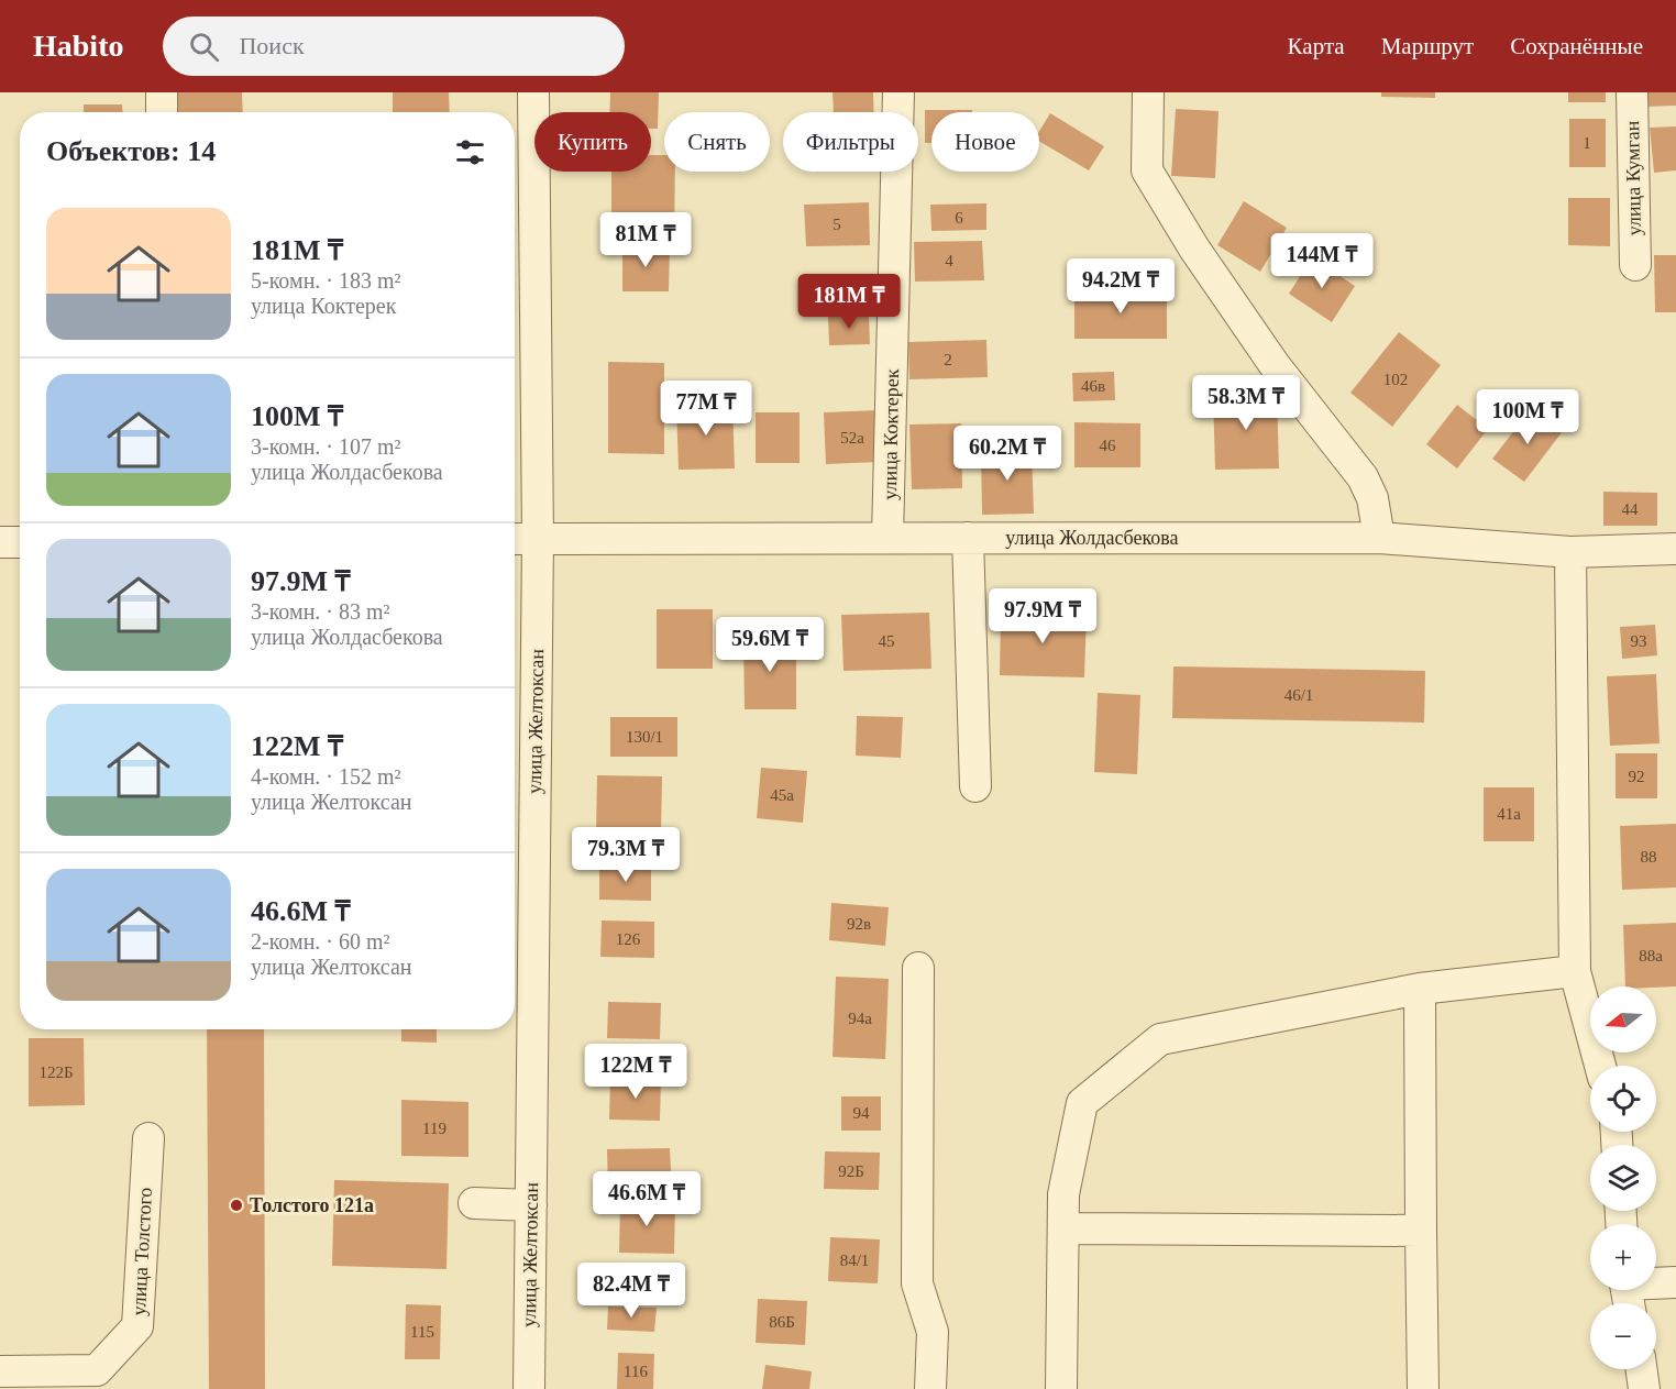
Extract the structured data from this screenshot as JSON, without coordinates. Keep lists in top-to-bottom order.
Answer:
{
  "streets": {
    "street": [
      "улица Кумган",
      "улица Коктерек",
      "улица Жолдасбекова",
      "улица Желтоксан",
      "улица Толстого"
    ]
  },
  "crossings": [
    ["улица Коктерек", "улица Жолдасбекова"],
    ["улица Жолдасбекова", "улица Желтоксан"]
  ],
  "places": ["Толстого 121а"],
  "house_numbers": [
    "1",
    "6",
    "5",
    "4",
    "2",
    "102",
    "46в",
    "52а",
    "46",
    "44",
    "45",
    "93",
    "46/1",
    "130/1",
    "92",
    "45а",
    "41а",
    "88",
    "92в",
    "126",
    "88а",
    "94а",
    "122Б",
    "94",
    "119",
    "92Б",
    "84/1",
    "86Б",
    "115",
    "116"
  ],
  "north": "left",
  "page": {
    "header": "Habito",
    "search": "Поиск",
    "nav": ["Карта", "Маршрут", "Сохранённые"],
    "chip": [
      "Купить",
      "Снять",
      "Фильтры",
      "Новое"
    ],
    "heading": "Объектов: 14",
    "list": [
      {
        "name": "181M ₸",
        "note": "5-комн. · 183 m² · улица Коктерек"
      },
      {
        "name": "100M ₸",
        "note": "3-комн. · 107 m² · улица Жолдасбекова"
      },
      {
        "name": "97.9M ₸",
        "note": "3-комн. · 83 m² · улица Жолдасбекова"
      },
      {
        "name": "122M ₸",
        "note": "4-комн. · 152 m² · улица Желтоксан"
      },
      {
        "name": "46.6M ₸",
        "note": "2-комн. · 60 m² · улица Желтоксан"
      }
    ],
    "price": [
      "81M ₸",
      "144M ₸",
      "94.2M ₸",
      "181M ₸",
      "58.3M ₸",
      "77M ₸",
      "100M ₸",
      "60.2M ₸",
      "97.9M ₸",
      "59.6M ₸",
      "79.3M ₸",
      "122M ₸",
      "46.6M ₸",
      "82.4M ₸"
    ],
    "map_buttons": ["+", "−"]
  }
}
